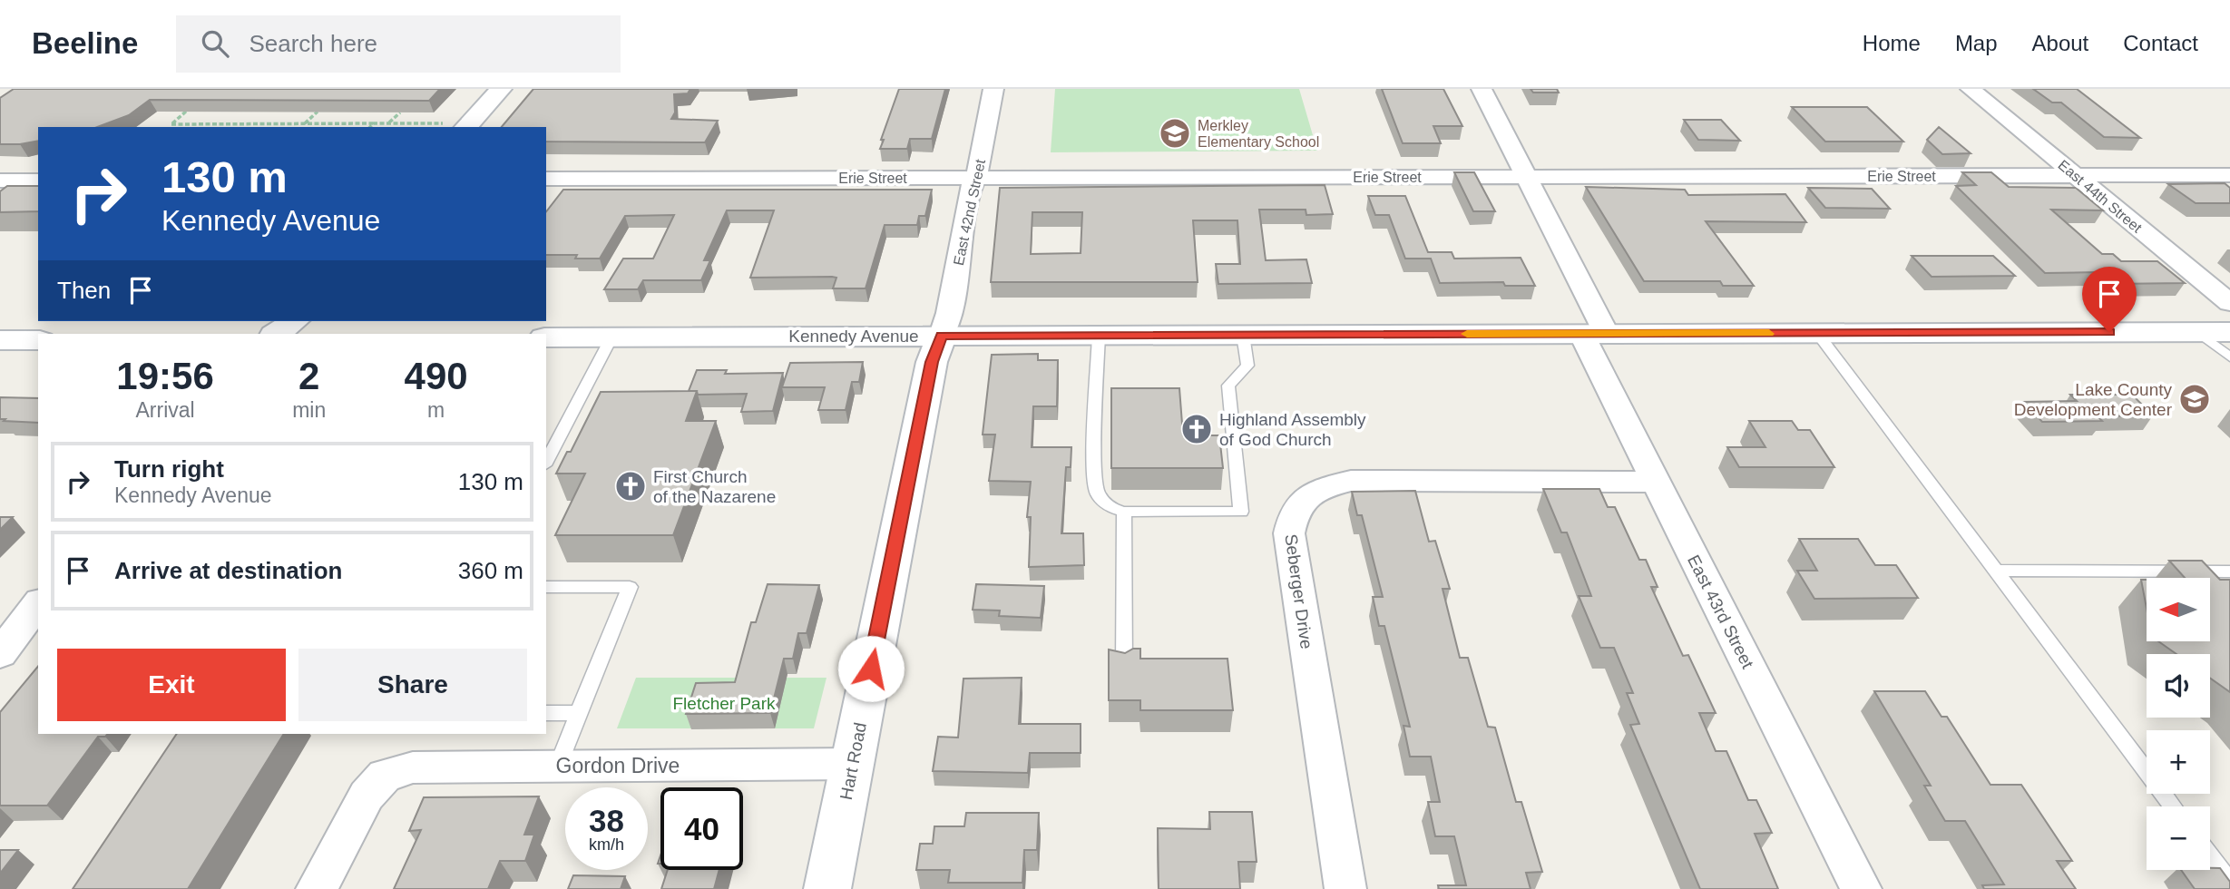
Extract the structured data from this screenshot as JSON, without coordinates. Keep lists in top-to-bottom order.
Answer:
{
  "streets": {
    "street": [
      "Erie Street",
      "East 44th Street",
      "East 42nd Street",
      "Kennedy Avenue",
      "Seberger Drive",
      "East 43rd Street",
      "Hart Road",
      "Gordon Drive"
    ]
  },
  "crossings": [
    ["Erie Street", "East 44th Street"],
    ["Erie Street", "East 42nd Street"],
    ["Erie Street", "East 43rd Street"],
    ["East 42nd Street", "Kennedy Avenue"],
    ["East 42nd Street", "Hart Road"],
    ["Kennedy Avenue", "East 43rd Street"],
    ["Kennedy Avenue", "Hart Road"],
    ["Seberger Drive", "East 43rd Street"],
    ["Hart Road", "Gordon Drive"]
  ],
  "parks": ["Fletcher Park"],
  "places": {
    "school or university": ["Merkley Elementary School", "Lake County Development Center"],
    "church": ["Highland Assembly of God Church", "First Church of the Nazarene"]
  },
  "north": "left",
  "page": {
    "header": "Beeline",
    "search": "Search here",
    "nav": [
      "Home",
      "Map",
      "About",
      "Contact"
    ],
    "turn": ["130 m", "Kennedy Avenue"],
    "then": "Then",
    "eta": [
      "19:56",
      "Arrival",
      "2",
      "min",
      "490",
      "m"
    ],
    "list": [
      {
        "name": "Turn right",
        "note": "Kennedy Avenue",
        "value": "130 m"
      },
      {
        "name": "Arrive at destination",
        "value": "360 m"
      }
    ],
    "map_buttons": ["+", "−"],
    "buttons": ["Exit", "Share"],
    "speed": "38 km/h",
    "limit": "40"
  }
}
